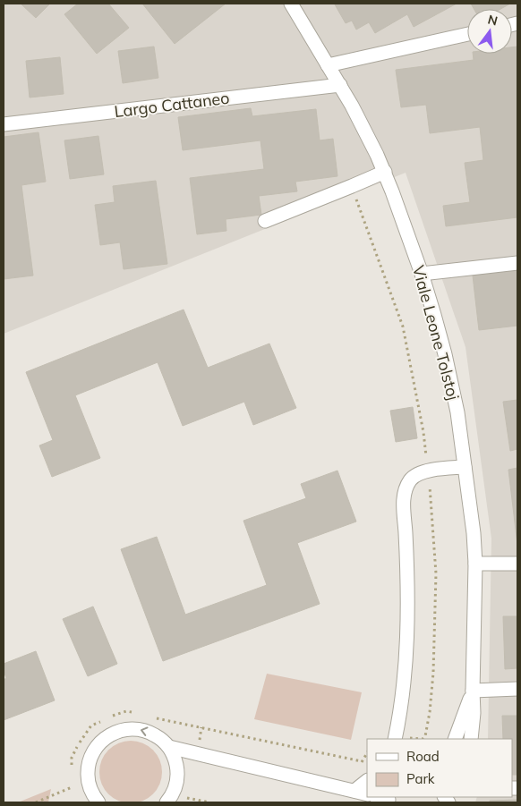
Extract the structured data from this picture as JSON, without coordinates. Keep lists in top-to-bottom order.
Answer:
{
  "streets": {
    "street": ["Largo Cattaneo", "Viale Leone Tolstoj"]
  },
  "crossings": [
    ["Largo Cattaneo", "Viale Leone Tolstoj"]
  ],
  "legend": ["Road", "Park"],
  "north": "top"
}
